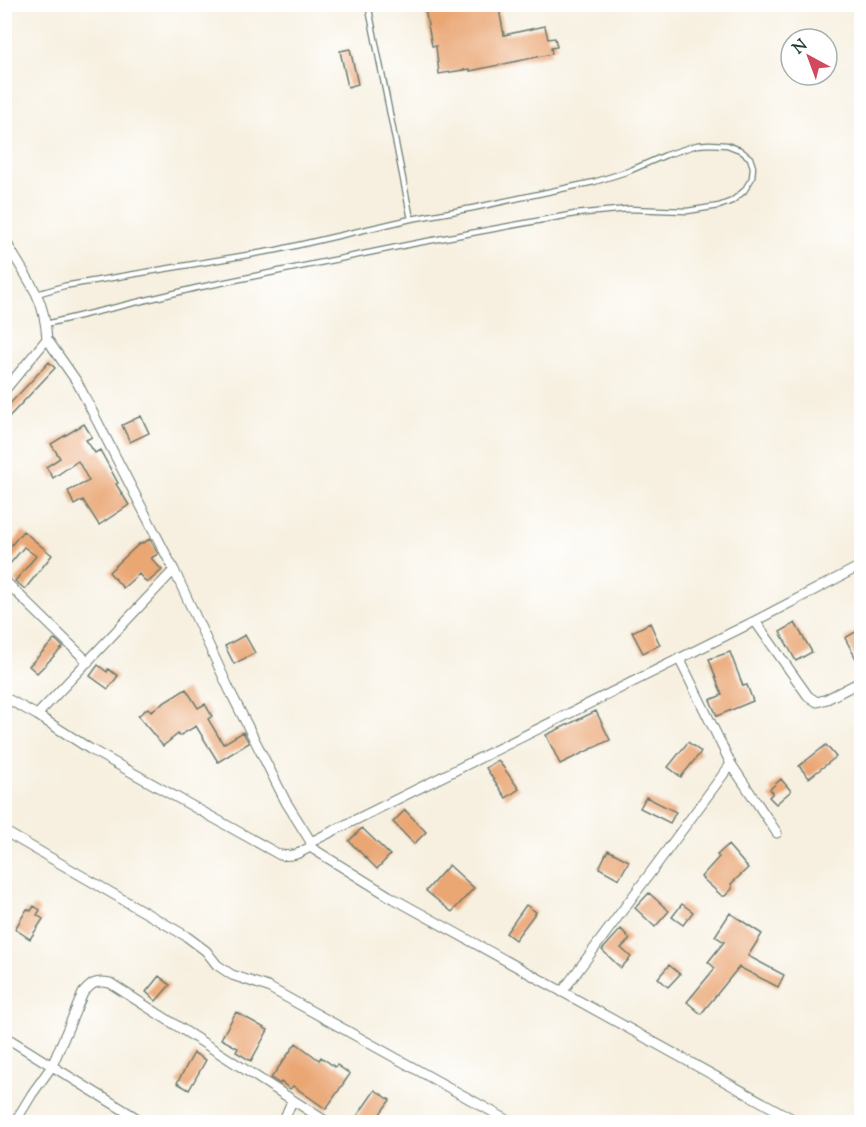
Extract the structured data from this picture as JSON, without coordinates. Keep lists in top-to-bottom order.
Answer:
{
  "north": "top left"
}
